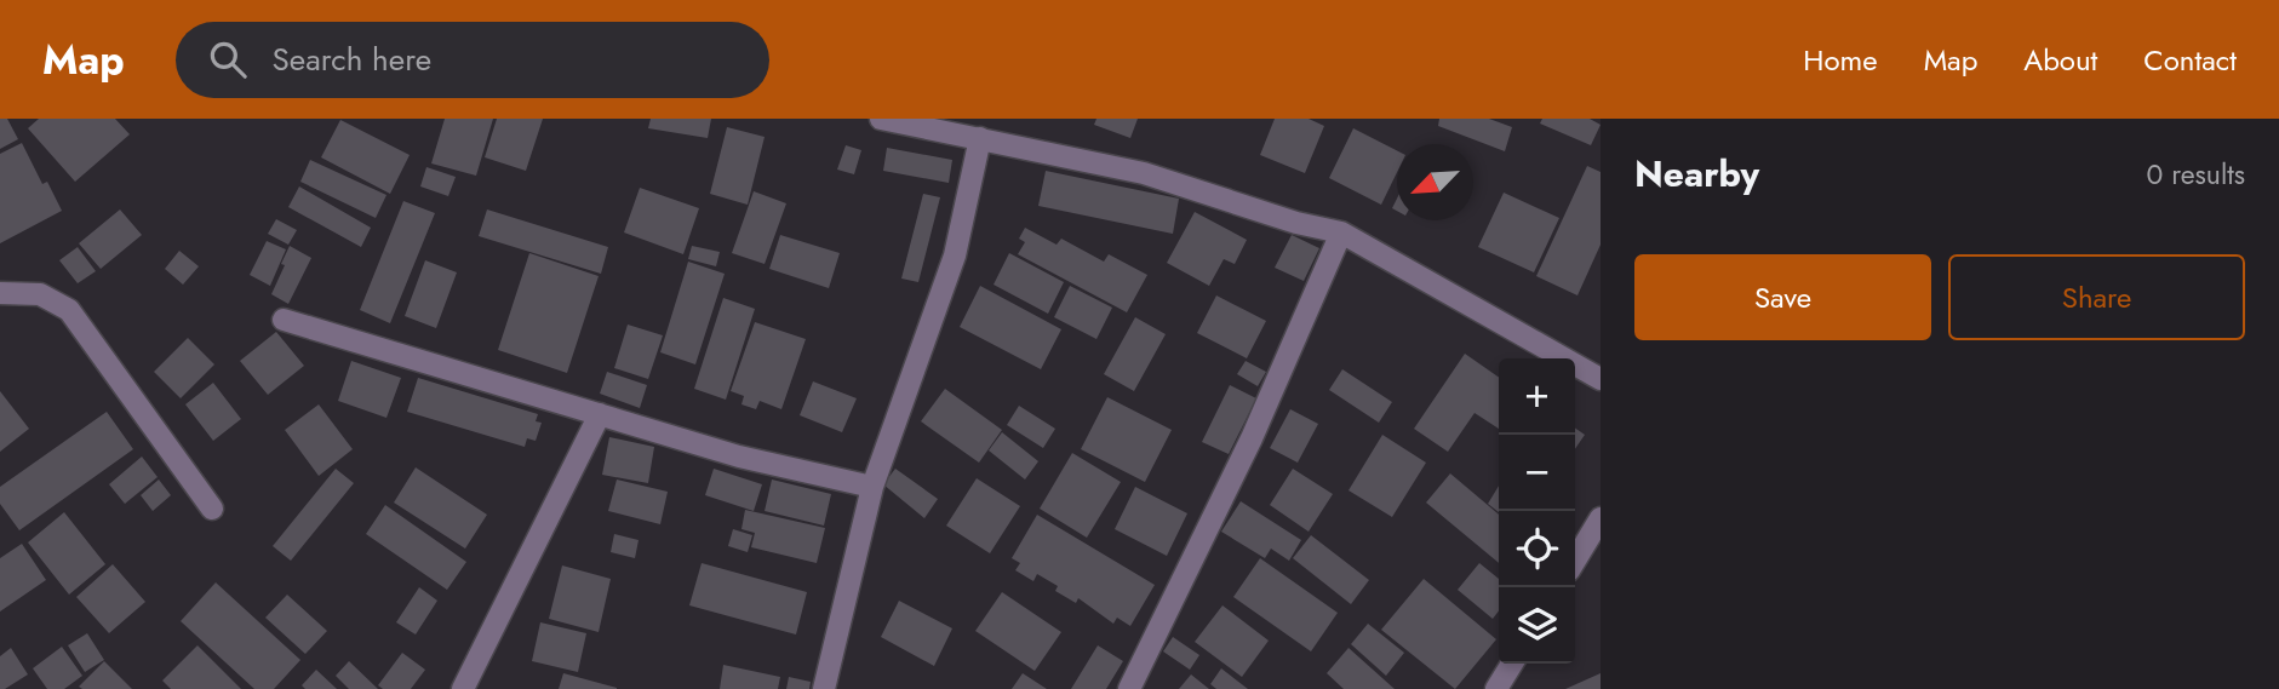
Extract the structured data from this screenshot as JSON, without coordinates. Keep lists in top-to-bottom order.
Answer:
{
  "north": "bottom left",
  "page": {
    "header": "Map",
    "search": "Search here",
    "nav": [
      "Home",
      "Map",
      "About",
      "Contact"
    ],
    "heading": ["Nearby", "0 results"],
    "buttons": ["Save", "Share"],
    "map_buttons": ["+", "−"]
  }
}
